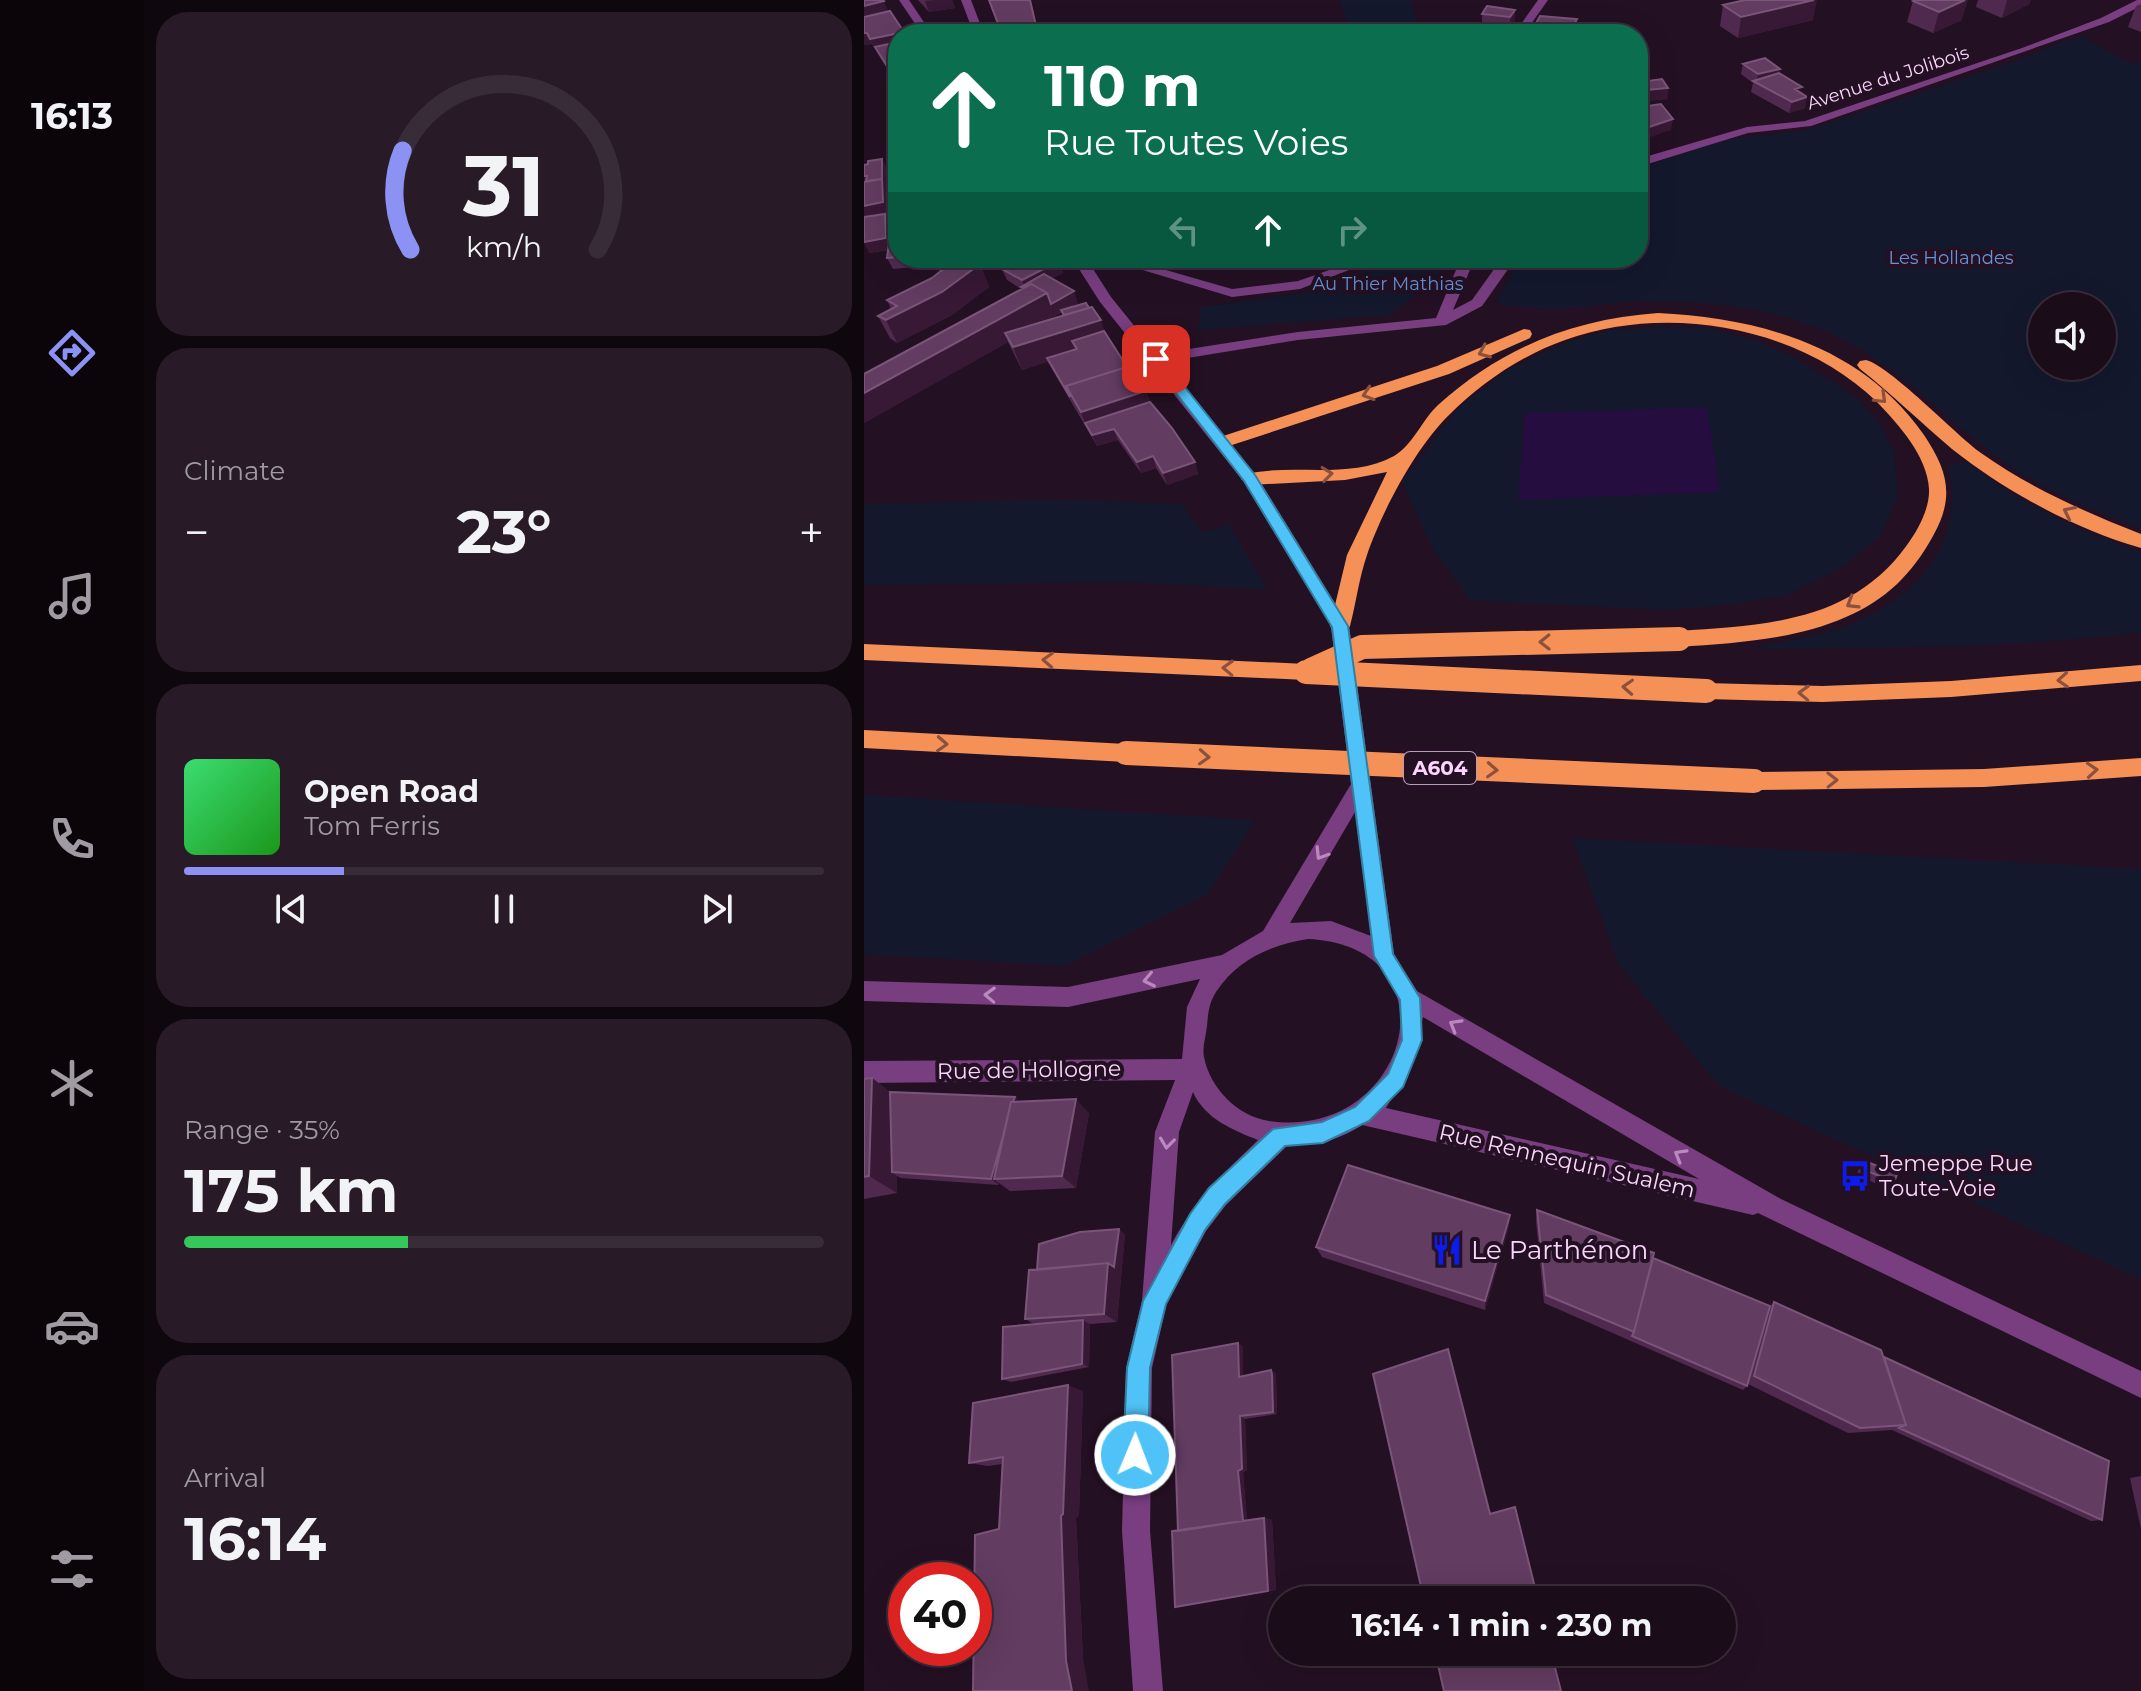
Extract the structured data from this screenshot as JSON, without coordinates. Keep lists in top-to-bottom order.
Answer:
{
  "streets": {
    "highway": ["A604"],
    "street": ["Avenue du Jolibois", "Rue de Hollogne", "Rue Rennequin Sualem"]
  },
  "crossings": [
    ["Rue de Hollogne", "Rue Rennequin Sualem"]
  ],
  "parks": ["Les Hollandes", "Au Thier Mathias"],
  "places": {
    "bus stop": ["Jemeppe Rue Toute-Voie"],
    "restaurant": ["Le Parthénon"]
  },
  "page": {
    "tabs": "16:13",
    "turn": ["110 m", "Rue Toutes Voies"],
    "tile": [
      "Climate",
      ["Range · 35%", "175 km"],
      ["Arrival", "16:14"]
    ],
    "heat": ["−", "23°", "+"],
    "song": ["Open Road", "Tom Ferris"],
    "limit": "40",
    "trip": "16:14 · 1 min · 230 m",
    "gauge": ["31", "km/h"]
  }
}
